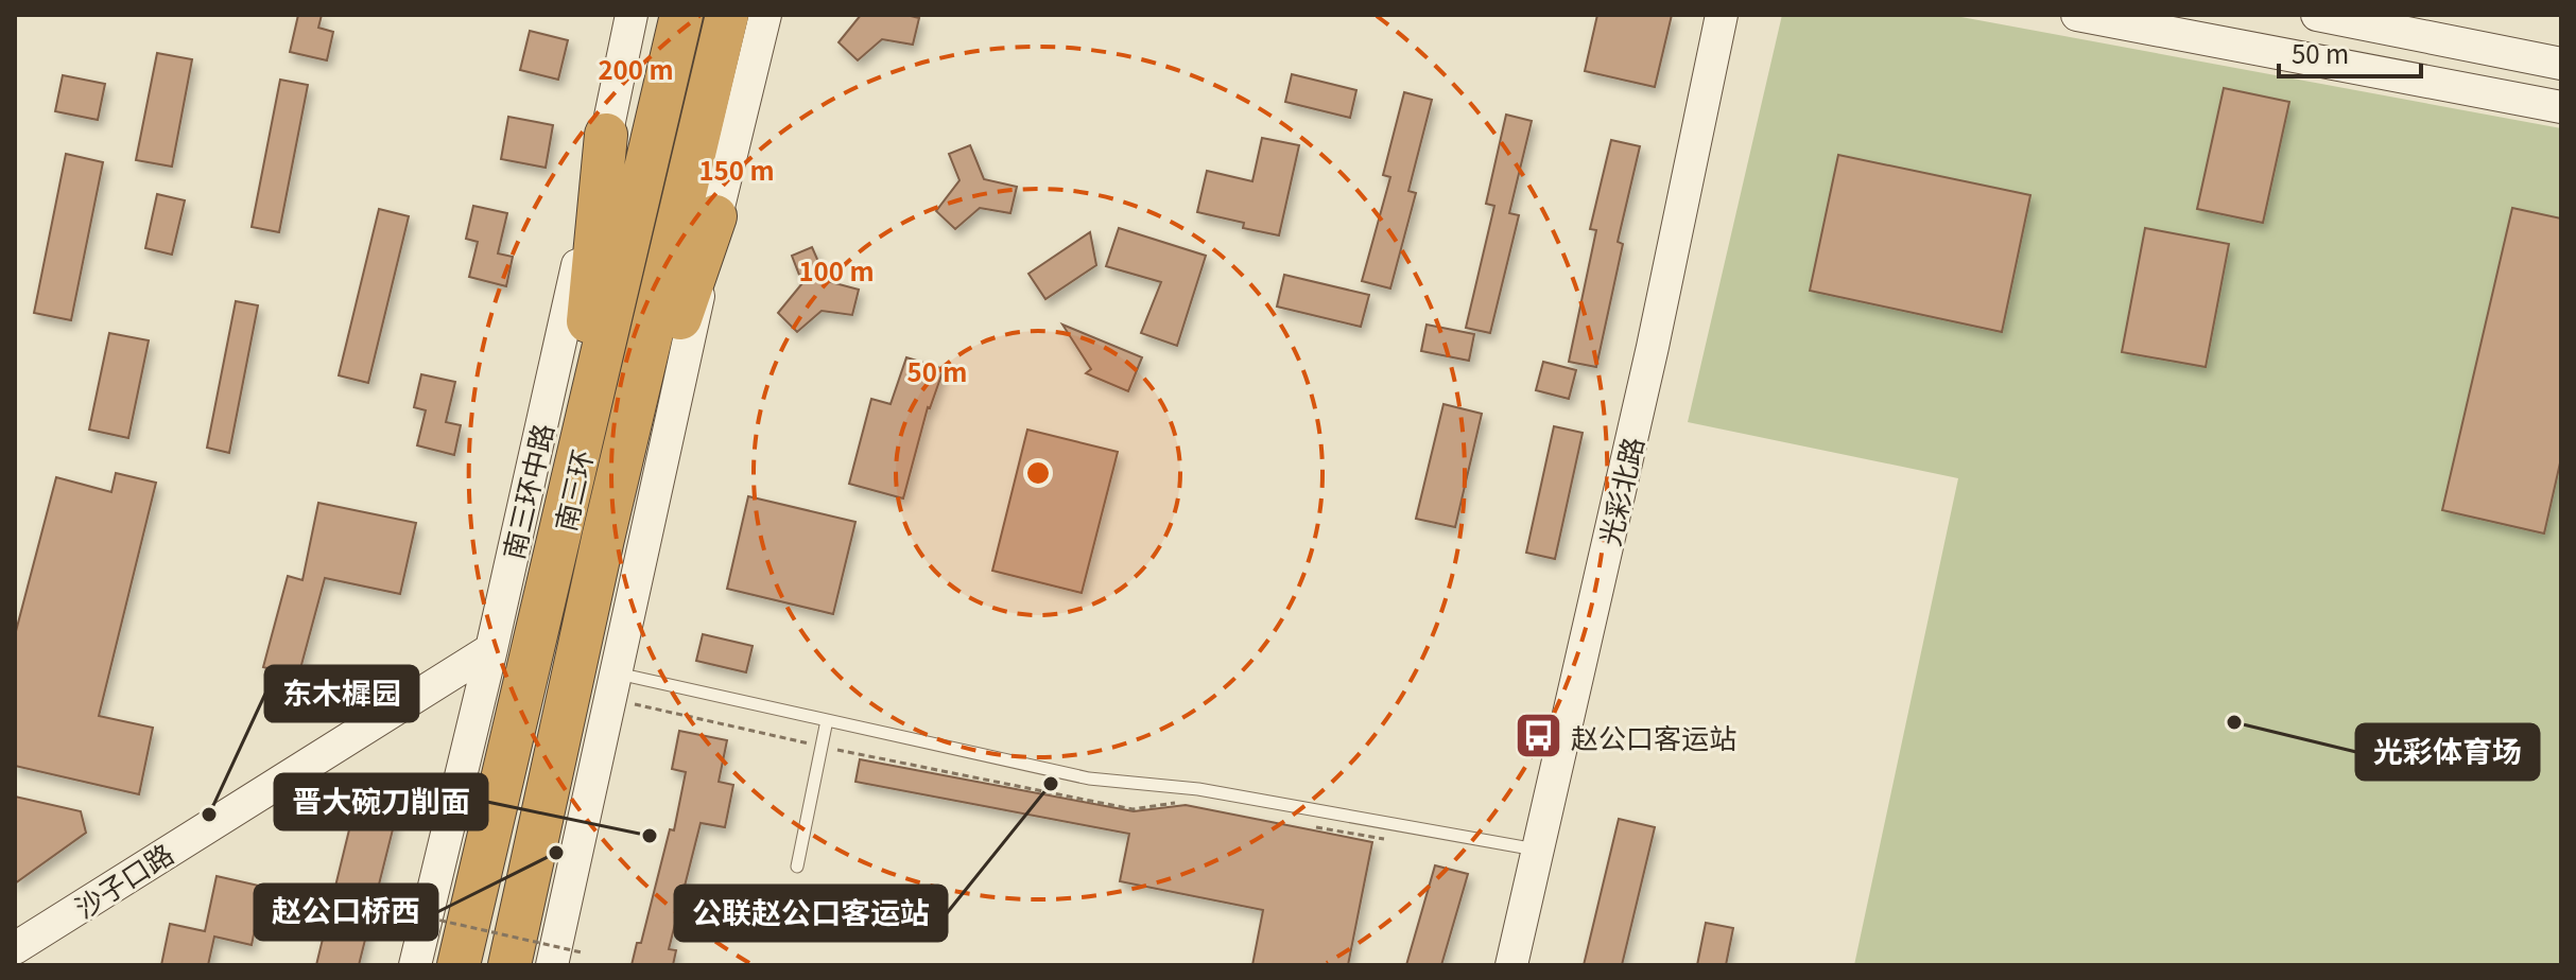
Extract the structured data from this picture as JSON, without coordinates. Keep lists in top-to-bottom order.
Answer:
{
  "streets": {
    "highway": ["南三环"],
    "street": ["南三环中路", "光彩北路", "沙子口路"]
  },
  "crossings": [
    ["南三环中路", "沙子口路"]
  ],
  "places": {
    "other": [
      "光彩体育场",
      "公联赵公口客运站",
      "东木樨园",
      "晋大碗刀削面",
      "赵公口桥西"
    ],
    "bus stop": ["赵公口客运站"]
  },
  "scale_bar": "50 m",
  "rings": [
    "200 m",
    "150 m",
    "100 m",
    "50 m"
  ]
}
